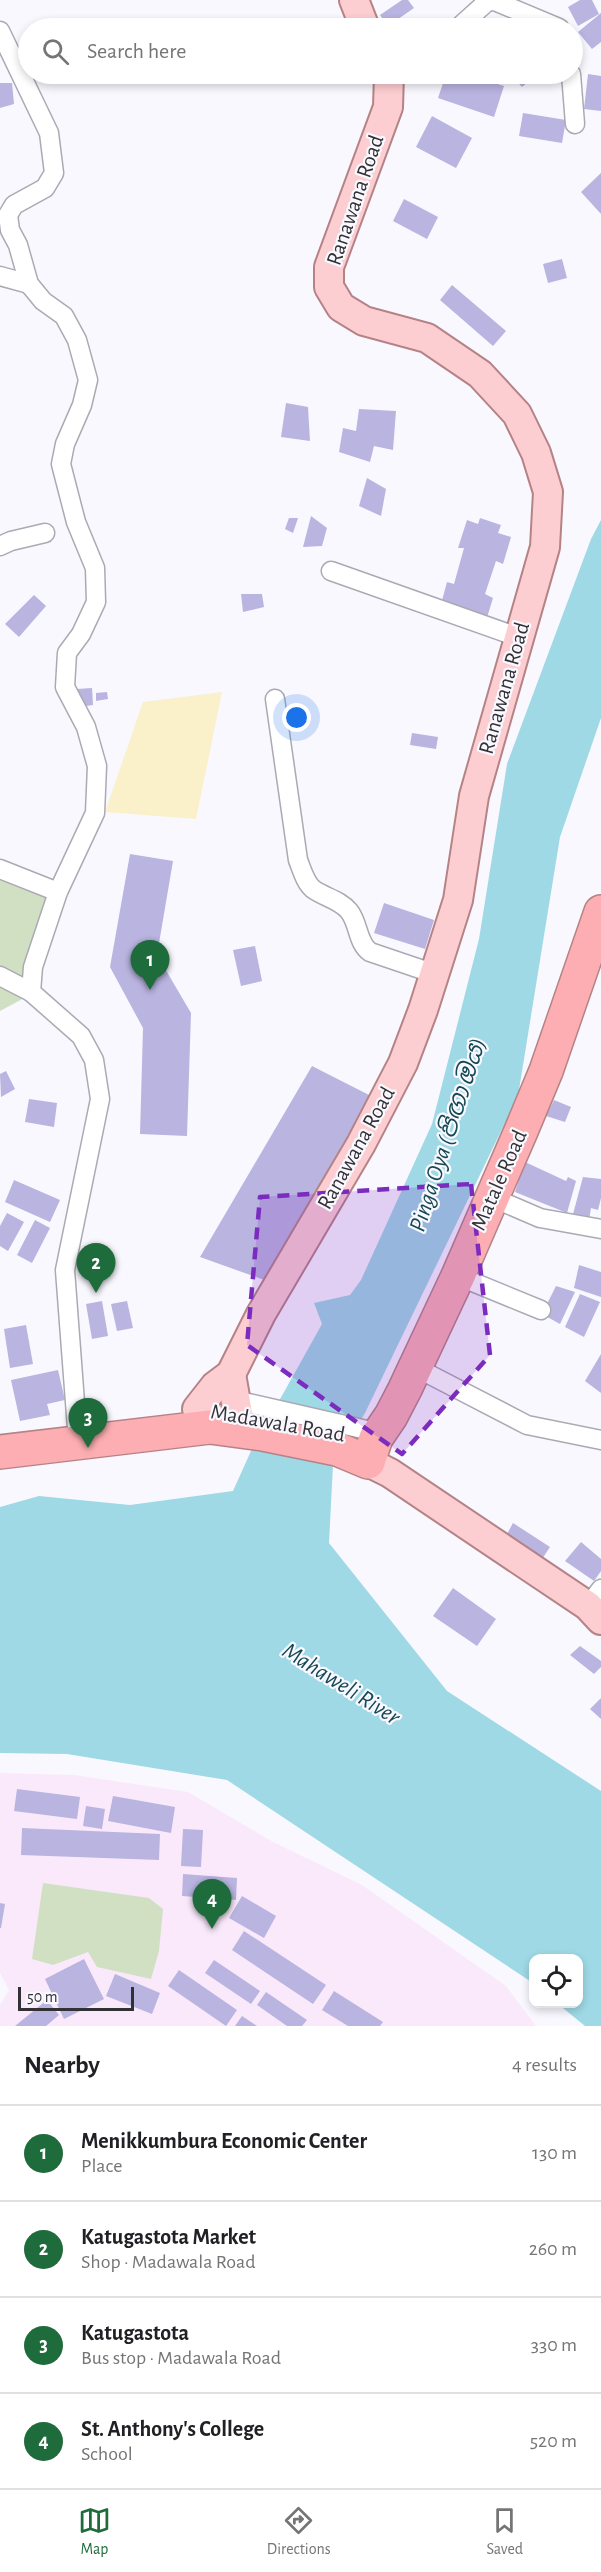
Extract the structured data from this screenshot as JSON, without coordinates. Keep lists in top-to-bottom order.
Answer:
{
  "streets": {
    "highway": ["Matale Road", "Madawala Road"],
    "main road": ["Ranawana Road"]
  },
  "crossings": [
    ["Ranawana Road", "Madawala Road"],
    ["Matale Road", "Madawala Road"]
  ],
  "water": ["Pinga Oya (පිඟා ඔය)", "Mahaweli River"],
  "scale_bar": "50 m",
  "page": {
    "search": "Search here",
    "pins": [
      "1",
      "2",
      "3",
      "4"
    ],
    "scale": "50 m",
    "heading": ["Nearby", "4 results"],
    "list": [
      {
        "mark": "1",
        "name": "Menikkumbura Economic Center",
        "note": "Place",
        "value": "130 m"
      },
      {
        "mark": "2",
        "name": "Katugastota Market",
        "note": "Shop · Madawala Road",
        "value": "260 m"
      },
      {
        "mark": "3",
        "name": "Katugastota",
        "note": "Bus stop · Madawala Road",
        "value": "330 m"
      },
      {
        "mark": "4",
        "name": "St. Anthony's College",
        "note": "School",
        "value": "520 m"
      }
    ],
    "nav": ["Map", "Directions", "Saved"]
  }
}
